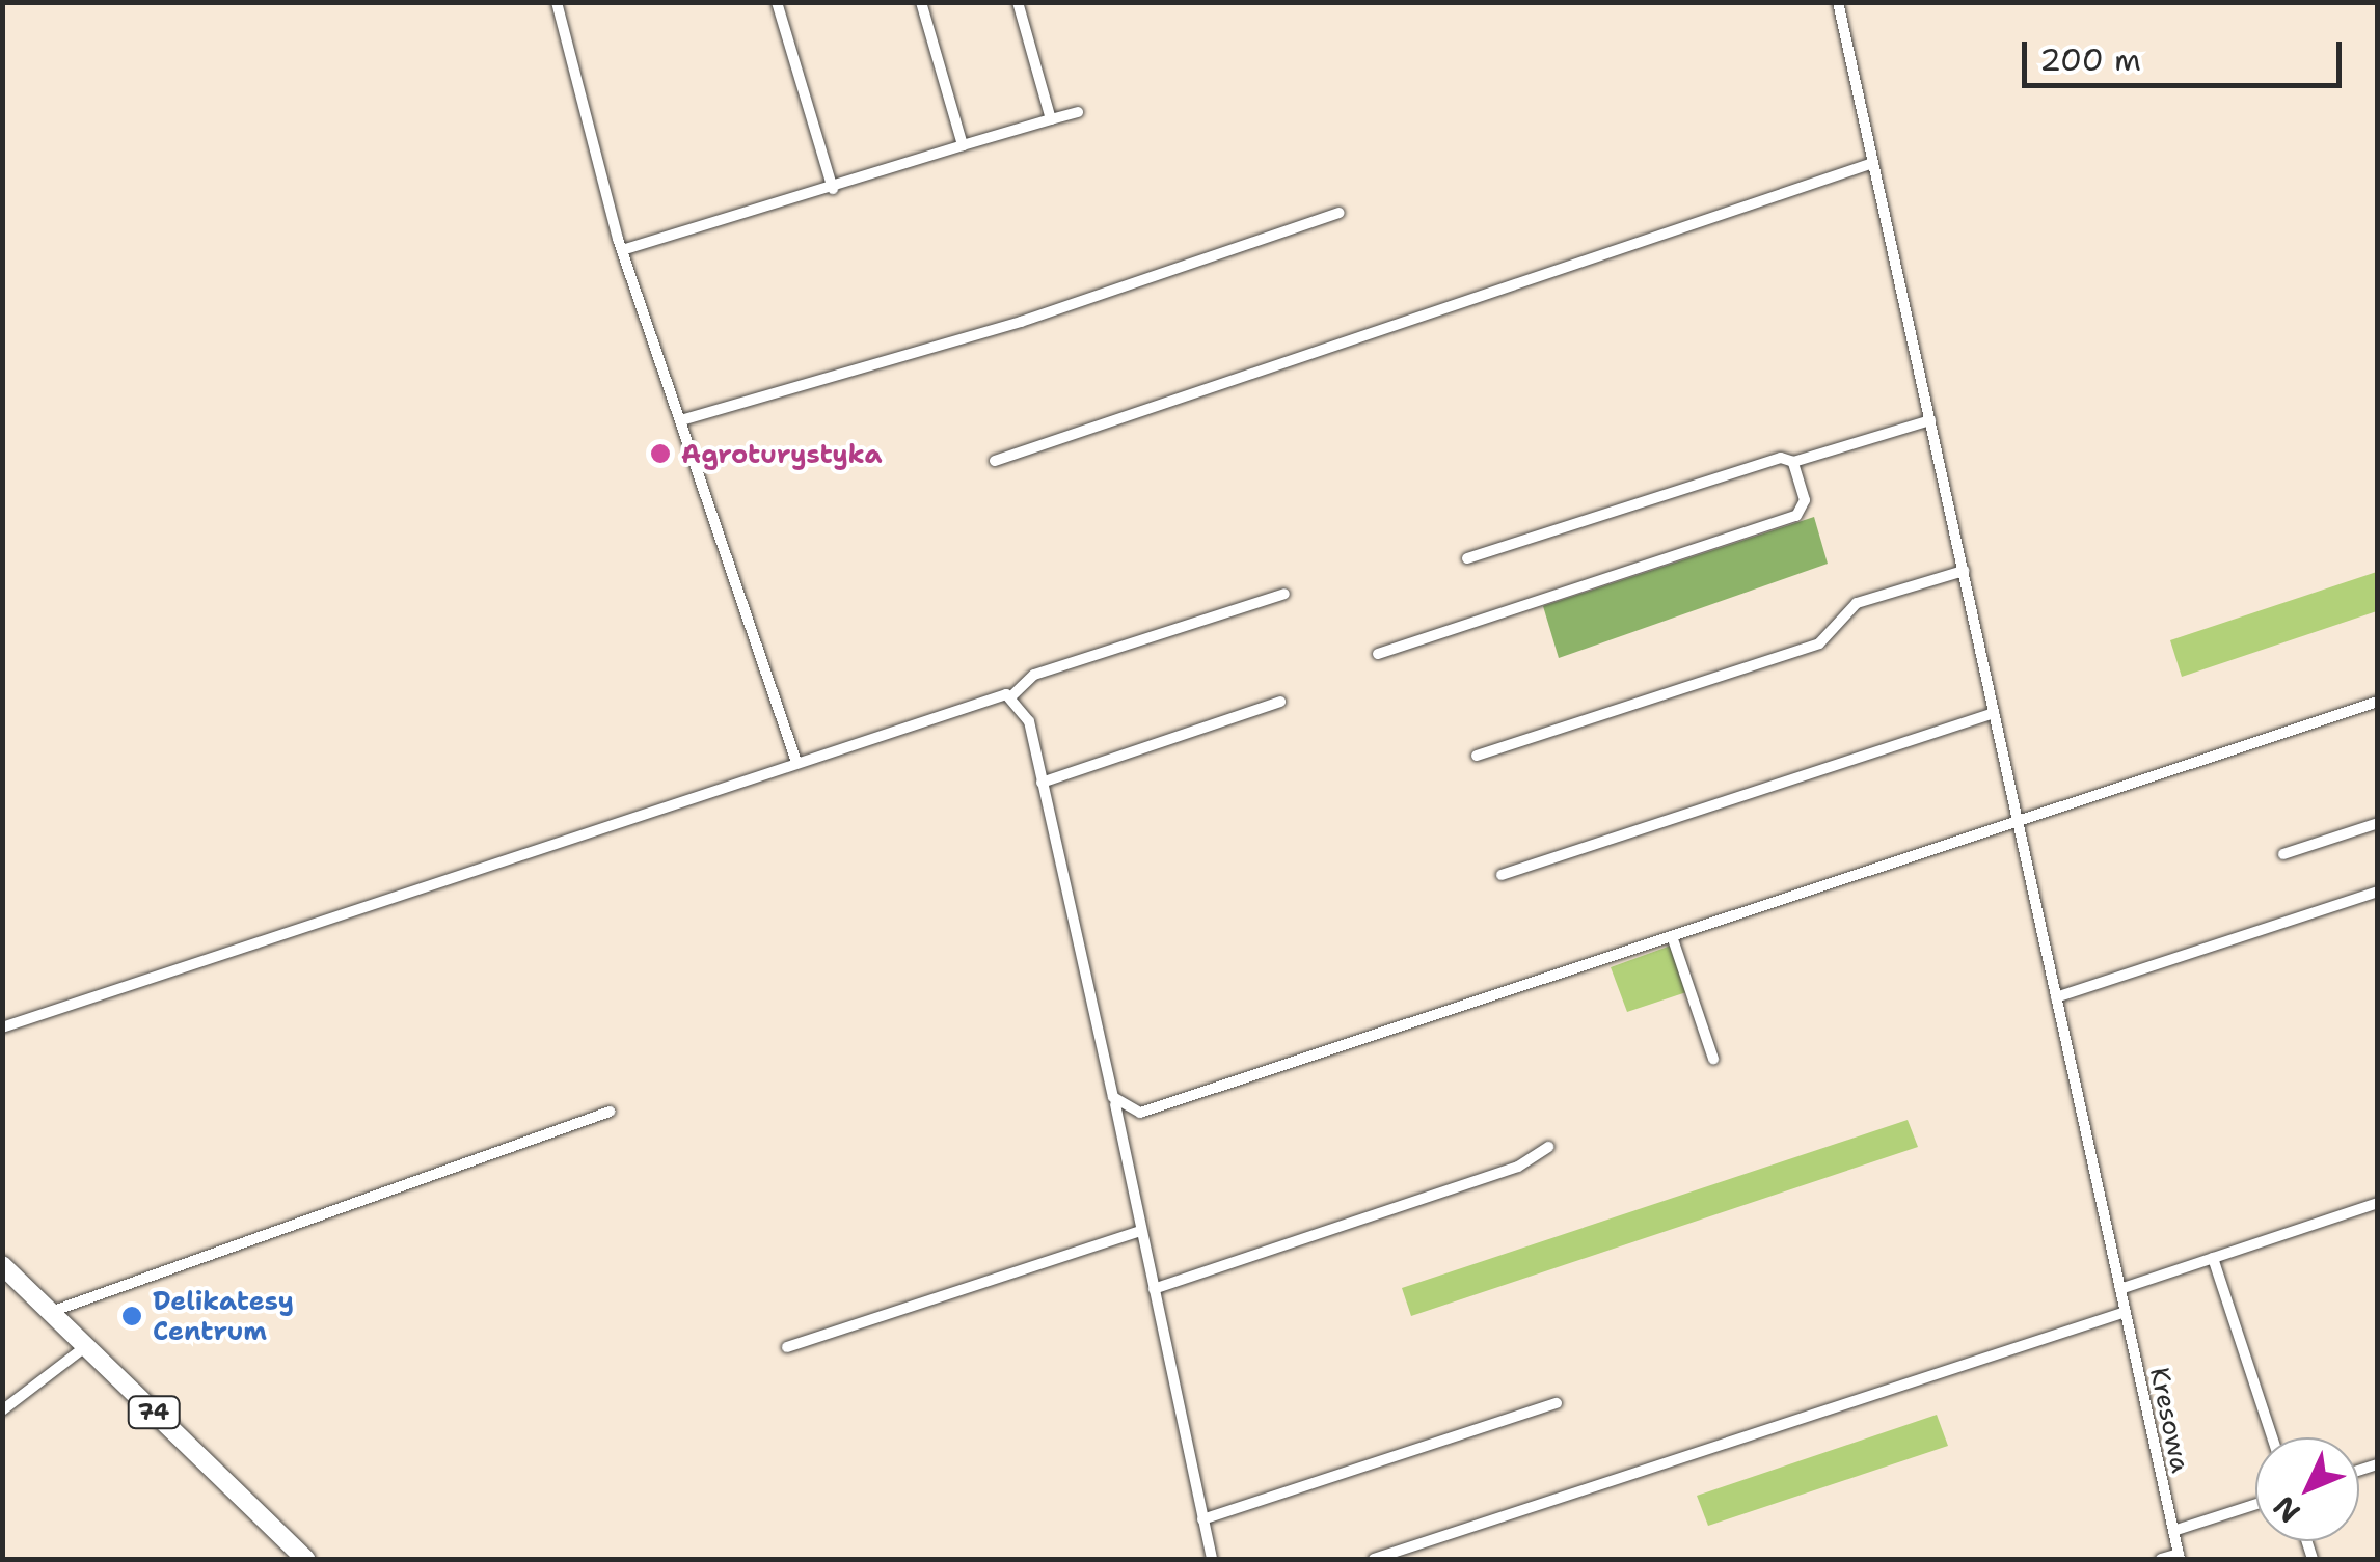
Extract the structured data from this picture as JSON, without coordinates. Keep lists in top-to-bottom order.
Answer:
{
  "streets": {
    "main road": ["74"],
    "street": ["Kresowa"]
  },
  "places": ["Agroturystyka", "Delikatesy Centrum"],
  "scale_bar": "200 m",
  "north": "bottom left"
}
